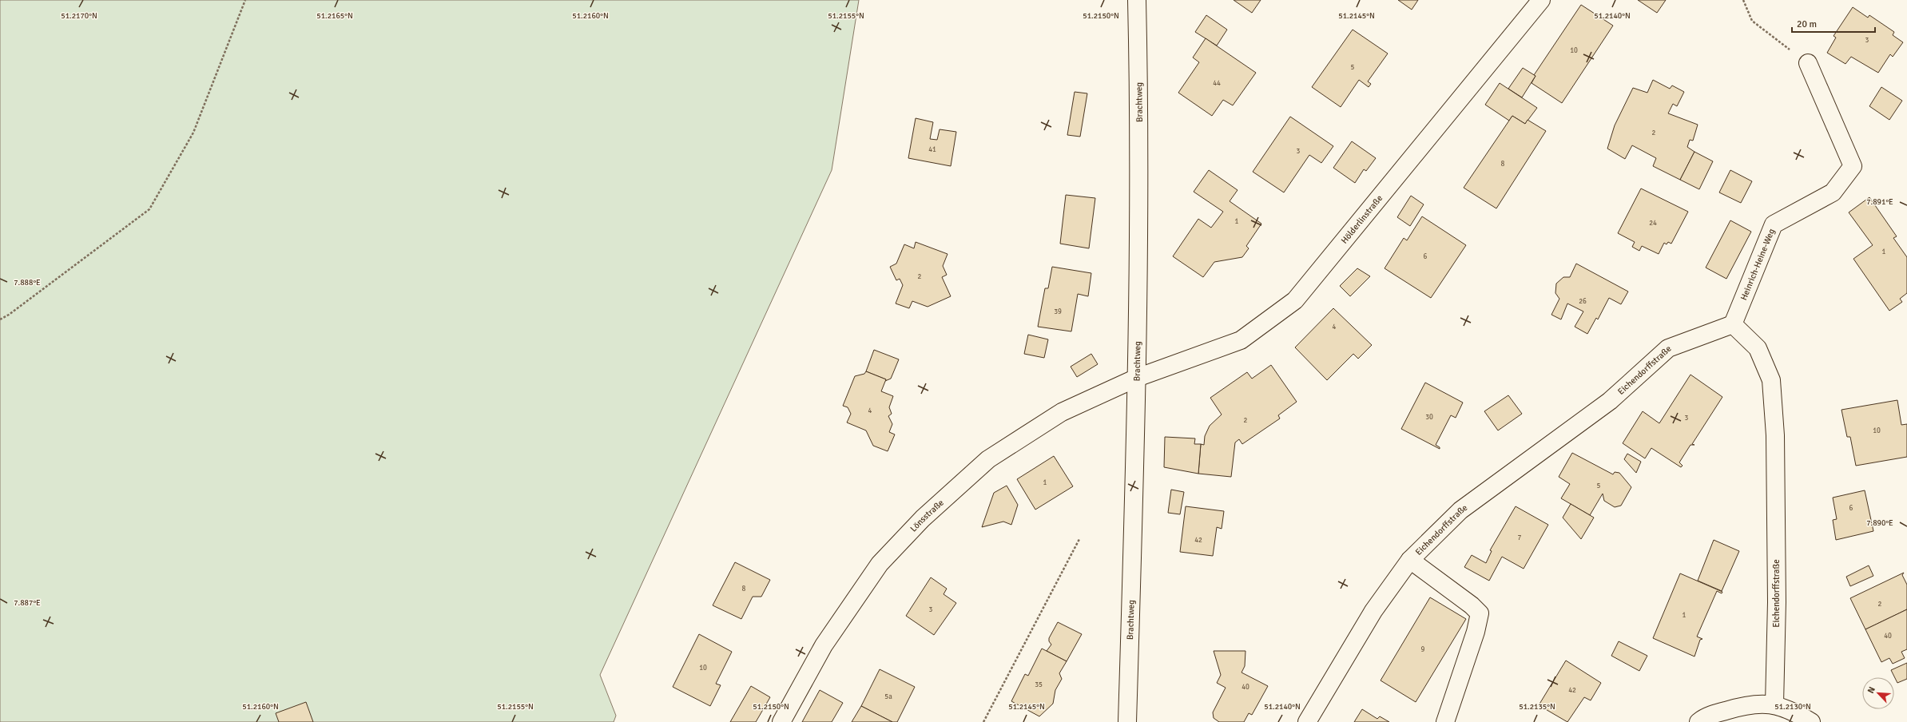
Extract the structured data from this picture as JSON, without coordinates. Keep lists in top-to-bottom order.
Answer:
{
  "streets": {
    "street": [
      "Brachtweg",
      "Hölderlinstraße",
      "Heinrich-Heine-Weg",
      "Eichendorffstraße",
      "Lönsstraße"
    ]
  },
  "crossings": [
    ["Brachtweg", "Hölderlinstraße"],
    ["Brachtweg", "Lönsstraße"],
    ["Hölderlinstraße", "Lönsstraße"],
    ["Heinrich-Heine-Weg", "Eichendorffstraße"]
  ],
  "house_numbers": [
    "3",
    "10",
    "5",
    "44",
    "2",
    "41",
    "3",
    "8",
    "1",
    "24",
    "1",
    "6",
    "2",
    "26",
    "39",
    "4",
    "4",
    "30",
    "3",
    "2",
    "10",
    "1",
    "5",
    "6",
    "7",
    "42",
    "8",
    "2",
    "3",
    "1",
    "40",
    "9",
    "10",
    "35",
    "40",
    "42",
    "5a"
  ],
  "scale_bar": "20 m",
  "north": "top left",
  "coordinates": [
    "51.2170°N",
    "51.2165°N",
    "51.2160°N",
    "51.2155°N",
    "51.2150°N",
    "51.2145°N",
    "51.2140°N",
    "7.891°E",
    "7.888°E",
    "7.890°E",
    "7.887°E",
    "51.2135°N",
    "51.2130°N"
  ]
}
